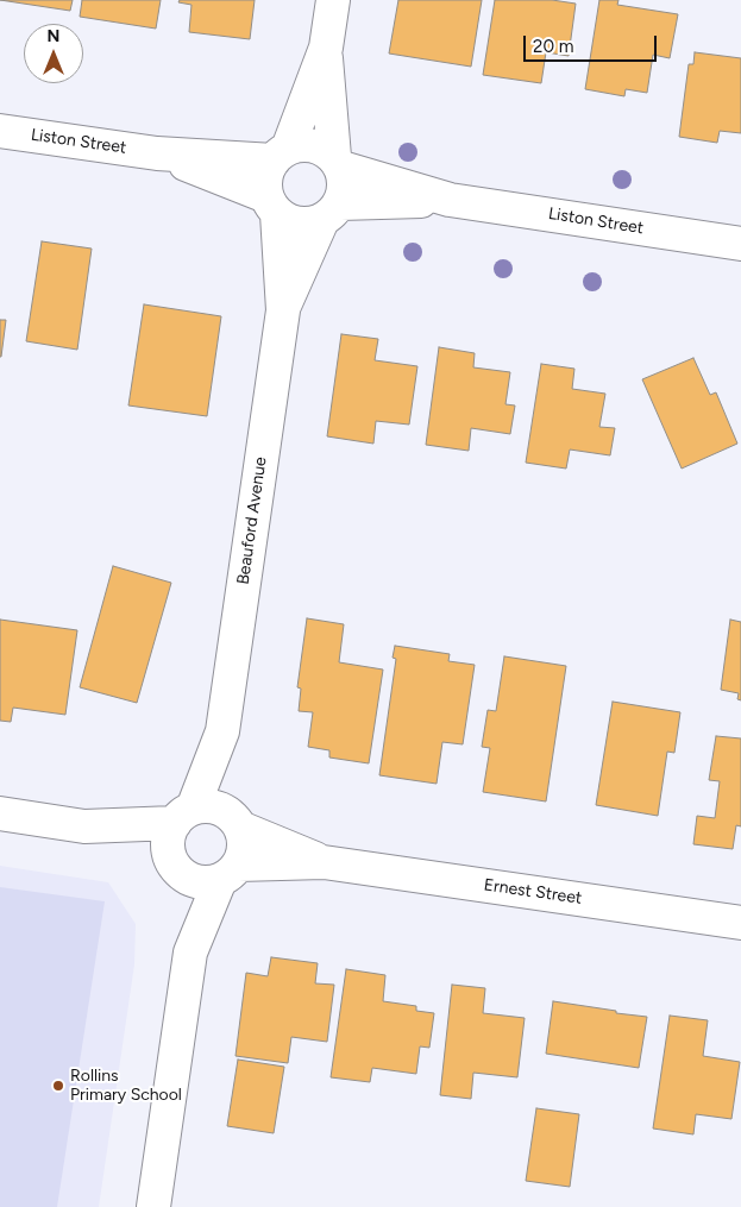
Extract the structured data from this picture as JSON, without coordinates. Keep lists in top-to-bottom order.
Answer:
{
  "streets": {
    "street": ["Liston Street", "Beauford Avenue", "Ernest Street"]
  },
  "crossings": [
    ["Liston Street", "Beauford Avenue"],
    ["Beauford Avenue", "Ernest Street"]
  ],
  "places": ["Rollins Primary School"],
  "scale_bar": "20 m",
  "north": "top"
}
